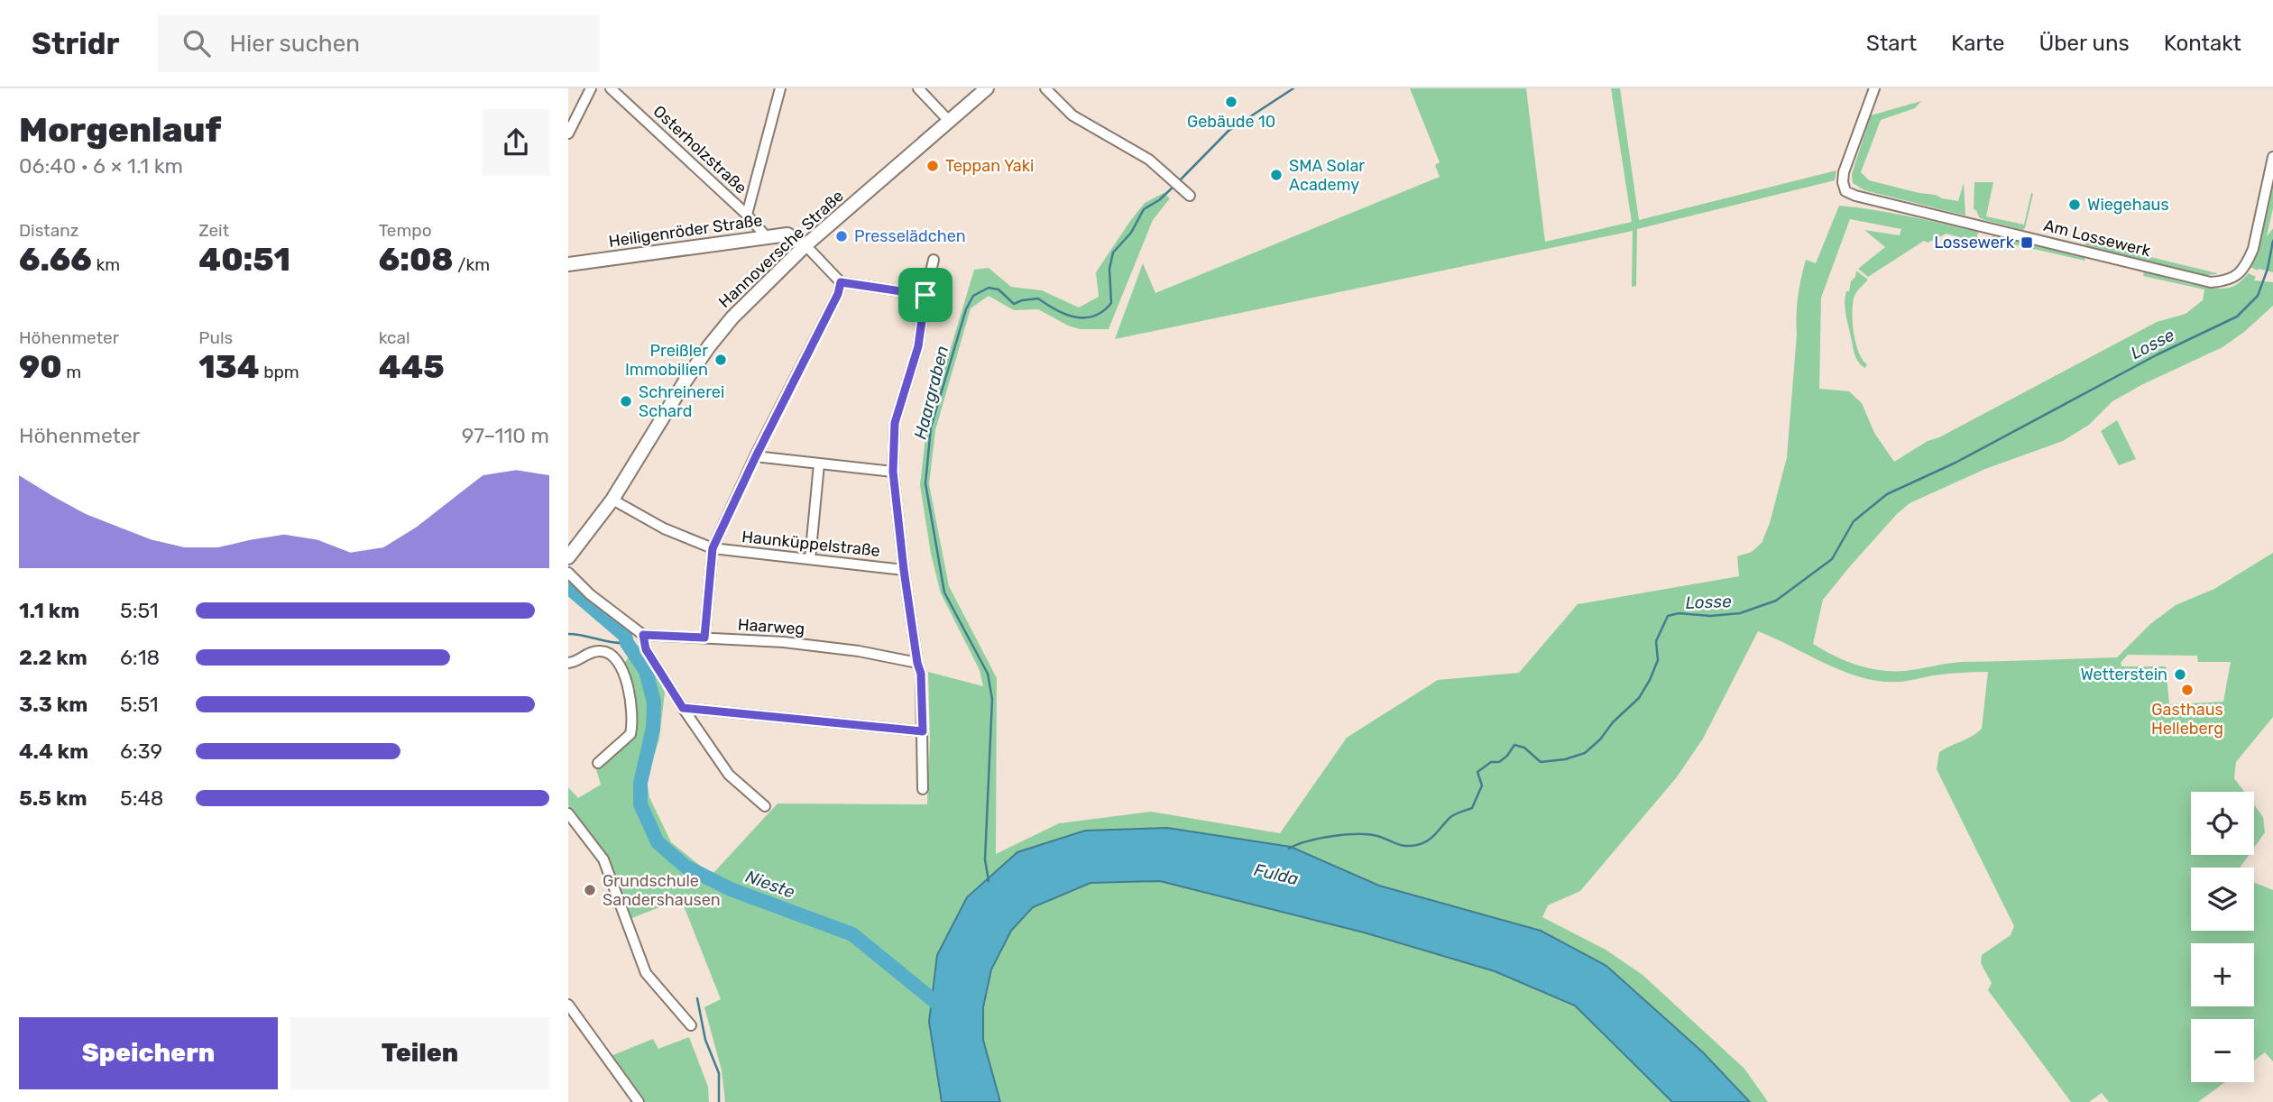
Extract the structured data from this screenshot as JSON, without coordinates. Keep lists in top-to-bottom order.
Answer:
{
  "streets": {
    "main road": ["Heiligenröder Straße", "Hannoversche Straße"],
    "street": [
      "Osterholzstraße",
      "Am Lossewerk",
      "Haunküppelstraße",
      "Haarweg"
    ]
  },
  "crossings": [
    ["Osterholzstraße", "Heiligenröder Straße"],
    ["Heiligenröder Straße", "Hannoversche Straße"],
    ["Hannoversche Straße", "Haunküppelstraße"]
  ],
  "water": [
    "Losse",
    "Haargraben",
    "Fulda",
    "Nieste"
  ],
  "places": {
    "other": [
      "Gebäude 10",
      "Teppan Yaki",
      "SMA Solar Academy",
      "Wiegehaus",
      "Presselädchen",
      "Preißler Immobilien",
      "Schreinerei Schard",
      "Wetterstein",
      "Gasthaus Helleberg",
      "Grundschule Sandershausen"
    ],
    "transit": ["Lossewerk"]
  },
  "page": {
    "header": "Stridr",
    "search": "Hier suchen",
    "nav": [
      "Start",
      "Karte",
      "Über uns",
      "Kontakt"
    ],
    "heading": ["Morgenlauf", "06:40 · 6 × 1.1 km"],
    "stats": [
      ["Distanz", "6.66 km"],
      ["Zeit", "40:51"],
      ["Tempo", "6:08 /km"],
      ["Höhenmeter", "90 m"],
      ["Puls", "134 bpm"],
      ["kcal", "445"]
    ],
    "chart": ["Höhenmeter", "97–110 m"],
    "list": [
      {
        "name": "1.1 km",
        "note": "5:51"
      },
      {
        "name": "2.2 km",
        "note": "6:18"
      },
      {
        "name": "3.3 km",
        "note": "5:51"
      },
      {
        "name": "4.4 km",
        "note": "6:39"
      },
      {
        "name": "5.5 km",
        "note": "5:48"
      }
    ],
    "map_buttons": ["+", "−"],
    "buttons": ["Speichern", "Teilen"]
  }
}
